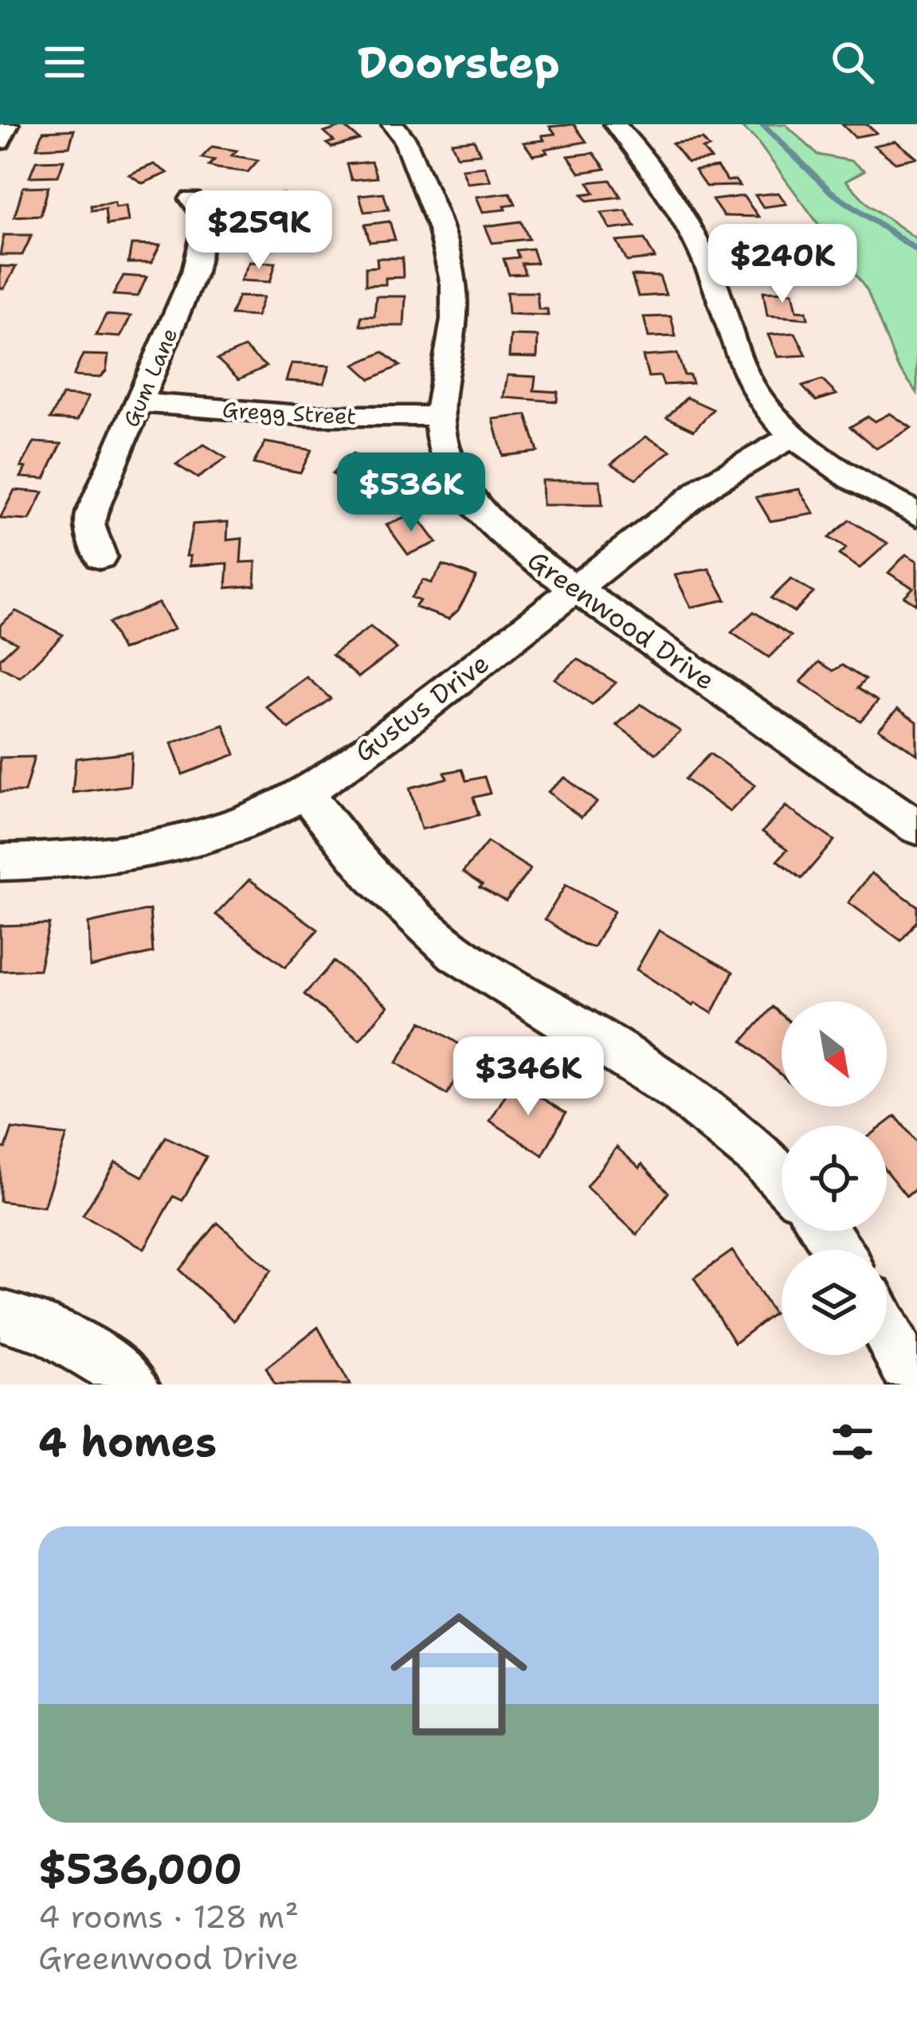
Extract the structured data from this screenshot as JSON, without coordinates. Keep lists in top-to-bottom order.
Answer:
{
  "streets": {
    "street": [
      "Gum Lane",
      "Gregg Street",
      "Greenwood Drive",
      "Gustus Drive"
    ]
  },
  "crossings": [
    ["Gum Lane", "Gregg Street"],
    ["Gregg Street", "Greenwood Drive"],
    ["Greenwood Drive", "Gustus Drive"]
  ],
  "north": "bottom right",
  "page": {
    "header": "Doorstep",
    "price": [
      "$259K",
      "$240K",
      "$536K",
      "$346K"
    ],
    "heading": "4 homes",
    "list": [
      {
        "name": "$536,000",
        "note": "4 rooms · 128 m² · Greenwood Drive"
      }
    ]
  }
}
